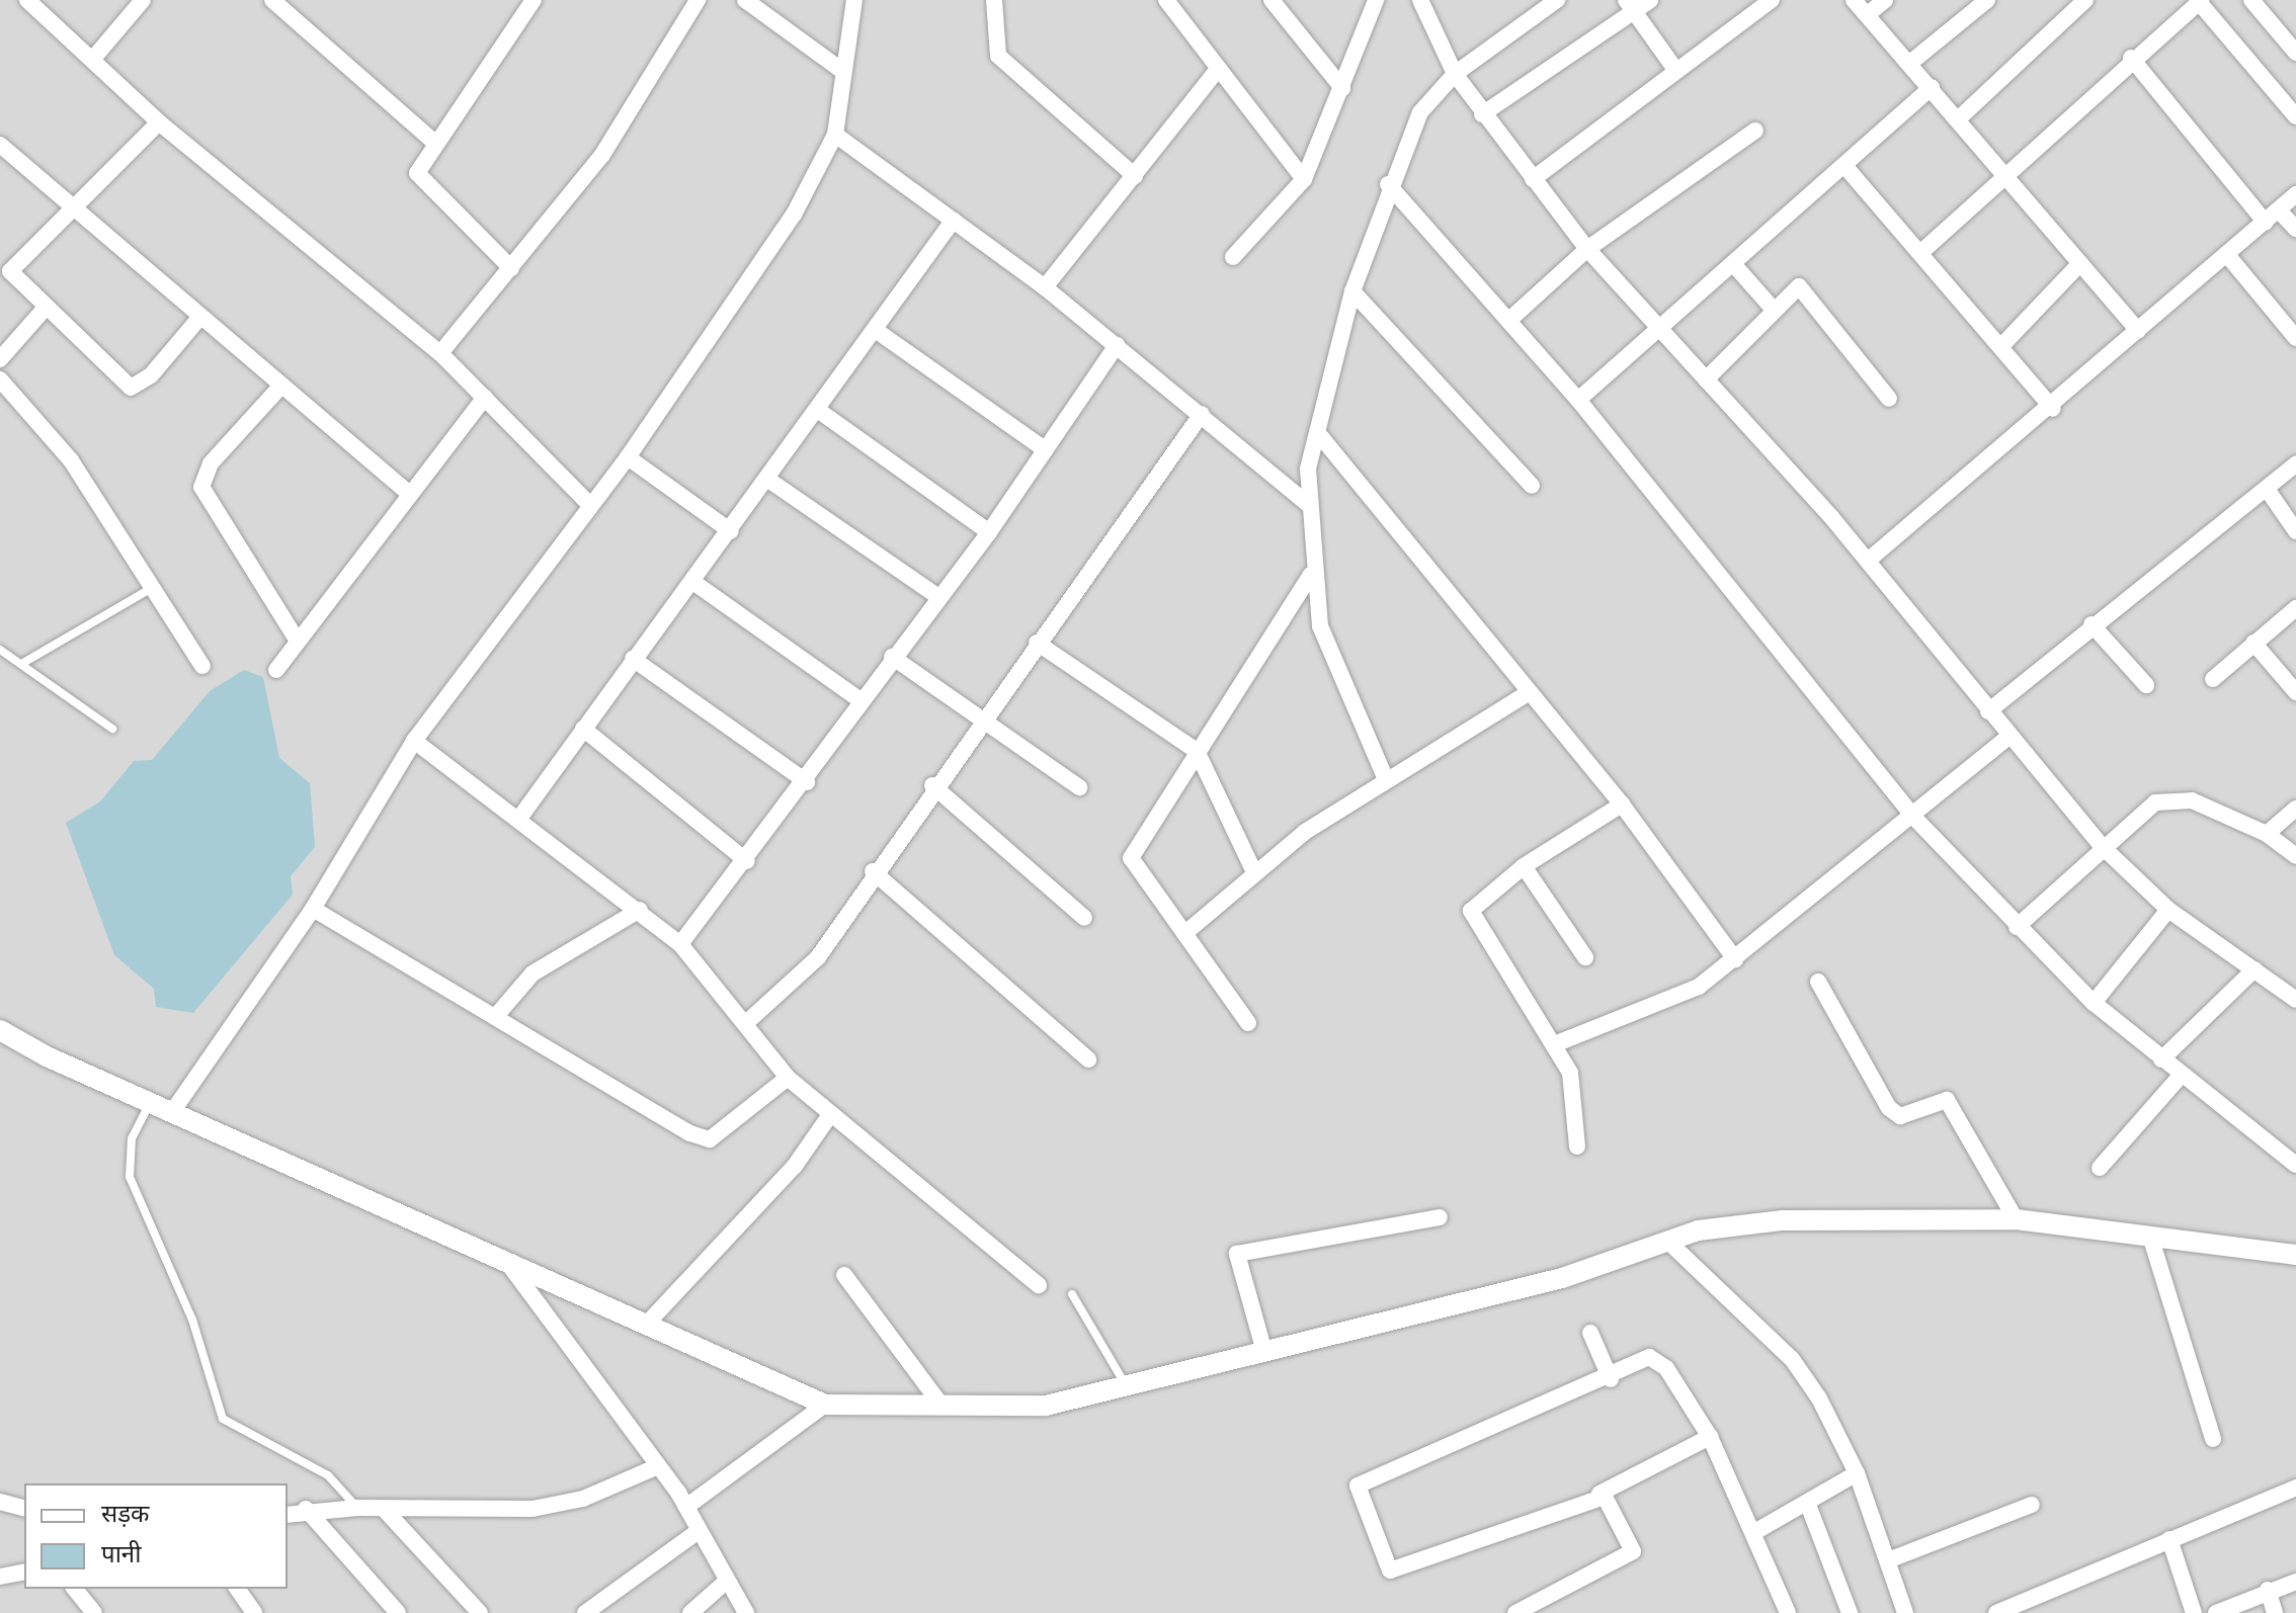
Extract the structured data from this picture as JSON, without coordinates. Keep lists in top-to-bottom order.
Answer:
{
  "legend": ["सड़क", "पानी"]
}
